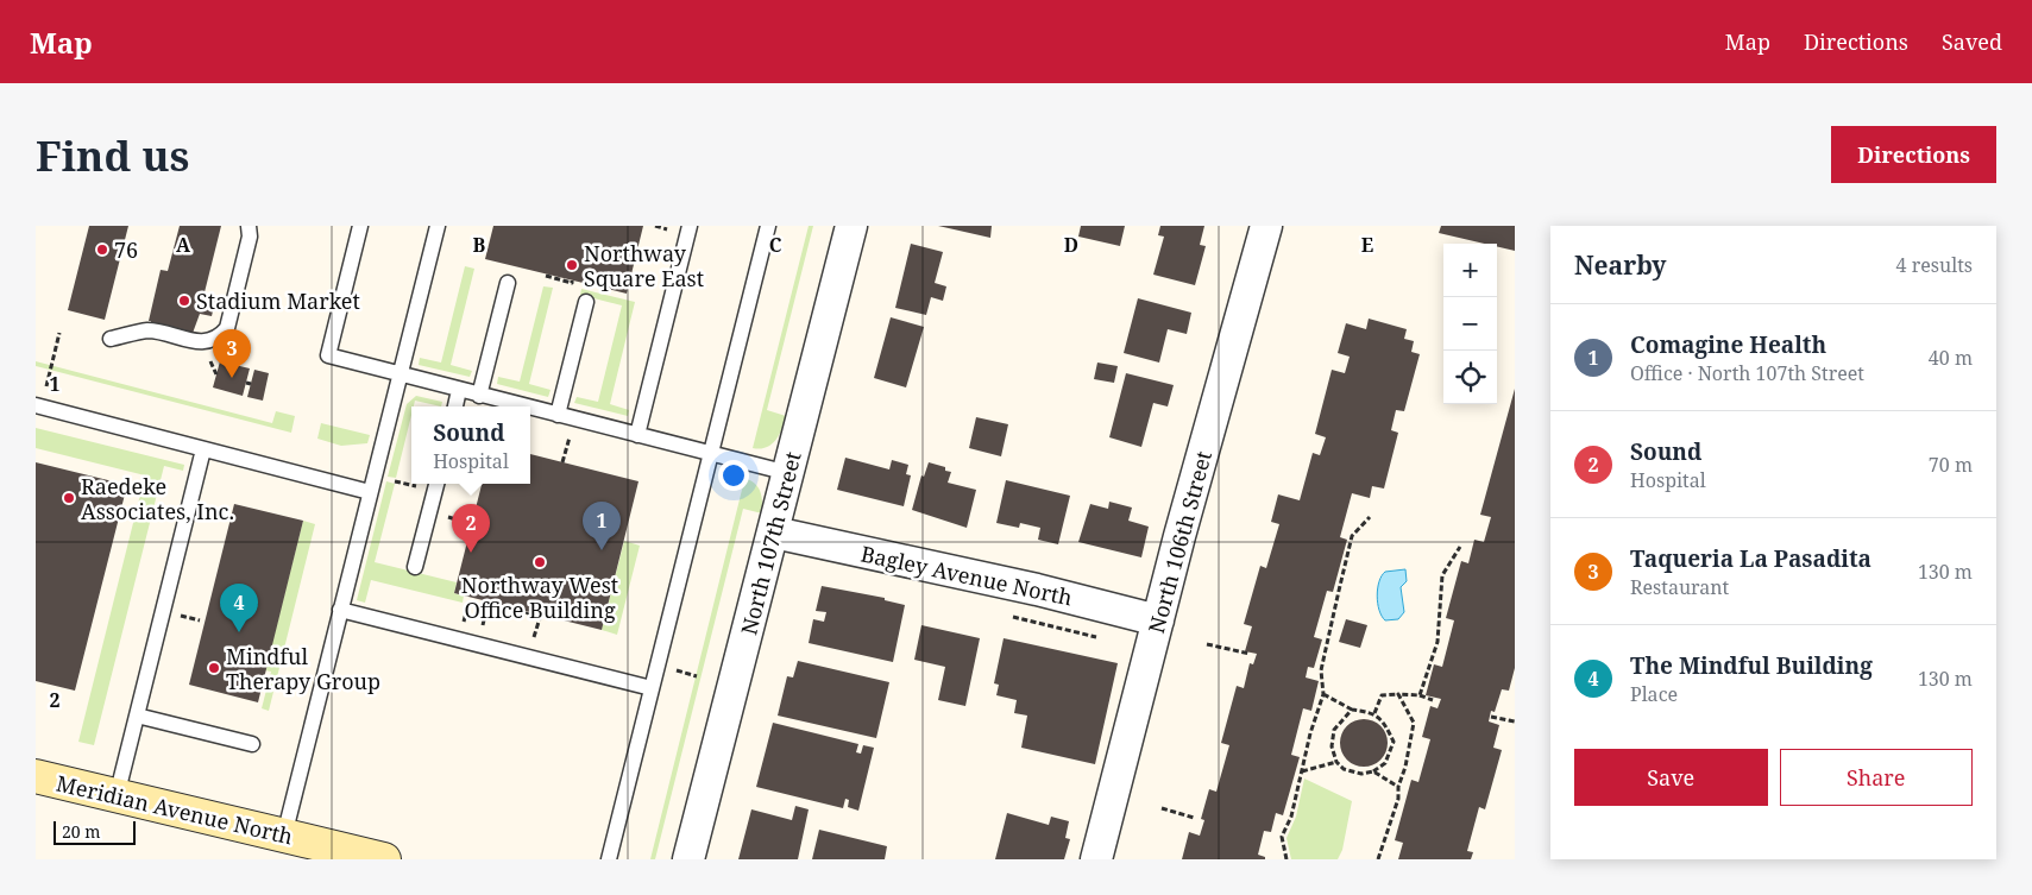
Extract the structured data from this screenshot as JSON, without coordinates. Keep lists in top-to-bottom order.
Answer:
{
  "streets": {
    "street": [
      "North 106th Street",
      "North 107th Street",
      "Bagley Avenue North",
      "Meridian Avenue North"
    ]
  },
  "crossings": [
    ["North 106th Street", "Bagley Avenue North"],
    ["North 107th Street", "Bagley Avenue North"]
  ],
  "places": [
    "76",
    "Northway Square East",
    "Stadium Market",
    "Raedeke Associates, Inc.",
    "Northway West Office Building",
    "Mindful Therapy Group"
  ],
  "scale_bar": "20 m",
  "page": {
    "header": "Map",
    "nav": ["Map", "Directions", "Saved"],
    "buttons": [
      "Directions",
      ["Save", "Share"]
    ],
    "title": "Find us",
    "heading": ["Nearby", "4 results"],
    "map_buttons": ["+", "−"],
    "list": [
      {
        "mark": "1",
        "name": "Comagine Health",
        "note": "Office · North 107th Street",
        "value": "40 m"
      },
      {
        "mark": "2",
        "name": "Sound",
        "note": "Hospital",
        "value": "70 m"
      },
      {
        "mark": "3",
        "name": "Taqueria La Pasadita",
        "note": "Restaurant",
        "value": "130 m"
      },
      {
        "mark": "4",
        "name": "The Mindful Building",
        "note": "Place",
        "value": "130 m"
      }
    ],
    "pins": [
      "3",
      "1",
      "2",
      "4"
    ],
    "popup": ["Sound", "Hospital"],
    "scale": "20 m"
  },
  "grid": {
    "columns": [
      "A",
      "B",
      "C",
      "D",
      "E"
    ],
    "rows": ["1", "2"]
  }
}
